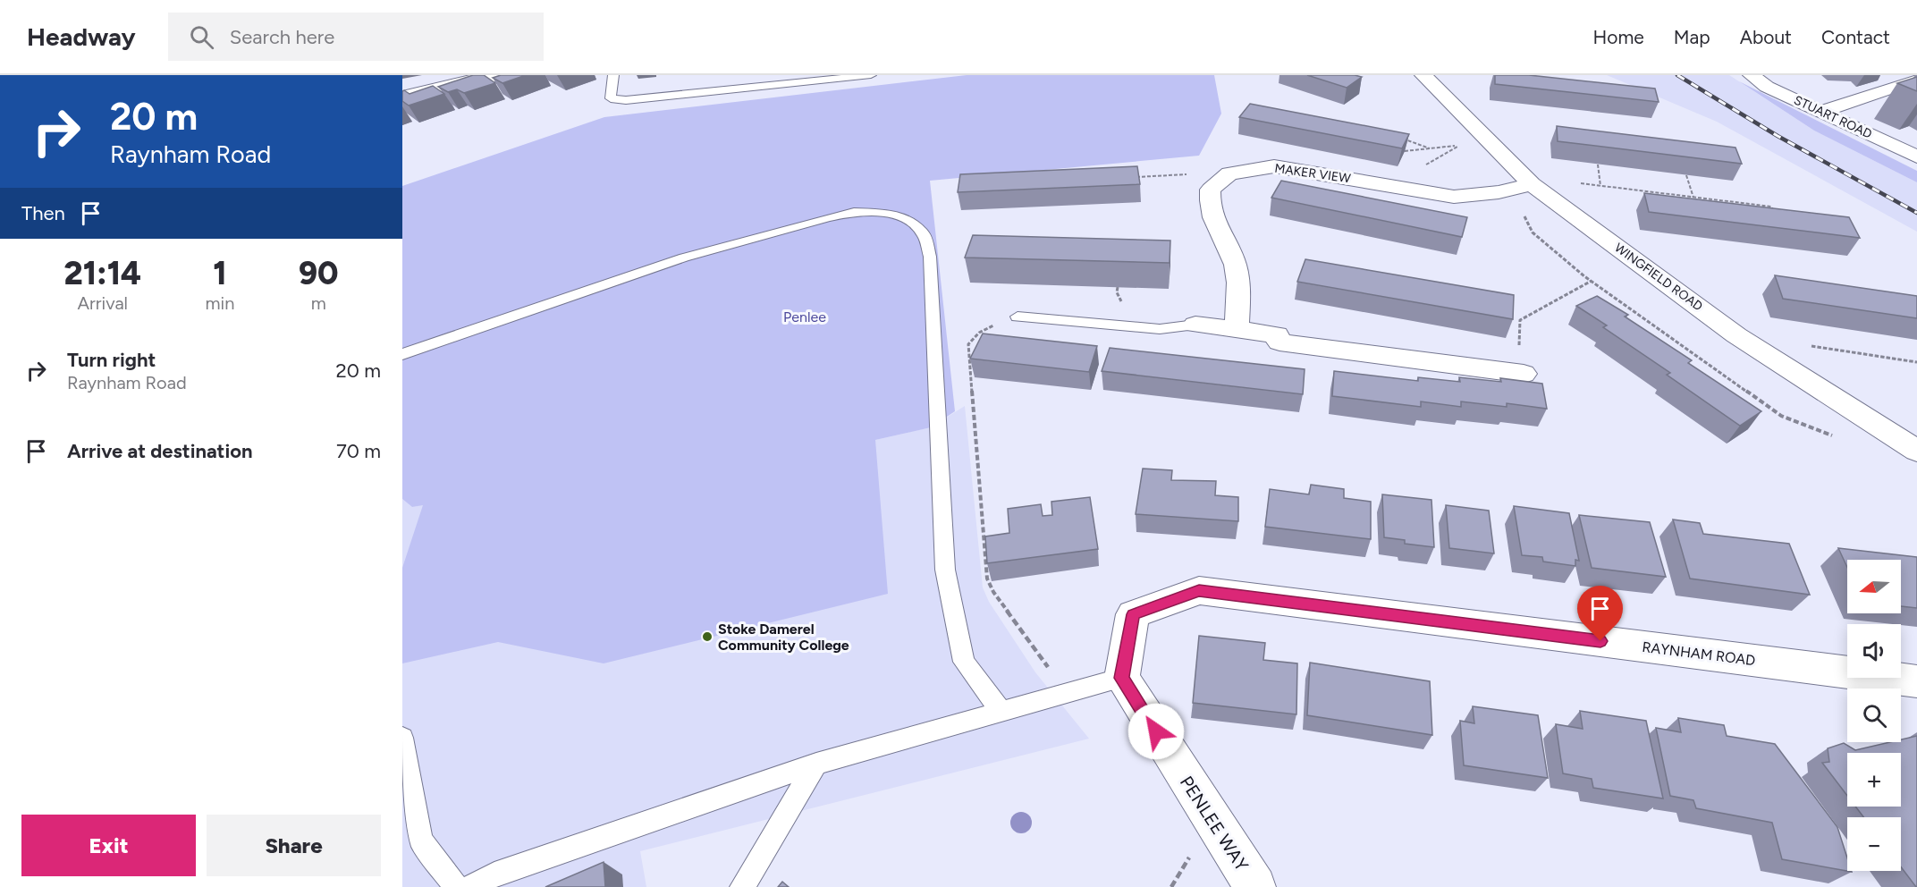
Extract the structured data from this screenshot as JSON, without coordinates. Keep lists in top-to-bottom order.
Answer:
{
  "streets": {
    "street": [
      "STUART ROAD",
      "MAKER VIEW",
      "WINGFIELD ROAD",
      "RAYNHAM ROAD",
      "PENLEE WAY"
    ]
  },
  "crossings": [
    ["MAKER VIEW", "WINGFIELD ROAD"],
    ["RAYNHAM ROAD", "PENLEE WAY"]
  ],
  "parks": ["Penlee"],
  "places": ["Stoke Damerel Community College"],
  "north": "left",
  "page": {
    "header": "Headway",
    "search": "Search here",
    "nav": [
      "Home",
      "Map",
      "About",
      "Contact"
    ],
    "turn": ["20 m", "Raynham Road"],
    "then": "Then",
    "eta": [
      "21:14",
      "Arrival",
      "1",
      "min",
      "90",
      "m"
    ],
    "list": [
      {
        "name": "Turn right",
        "note": "Raynham Road",
        "value": "20 m"
      },
      {
        "name": "Arrive at destination",
        "value": "70 m"
      }
    ],
    "map_buttons": ["+", "−"],
    "buttons": ["Exit", "Share"]
  }
}
